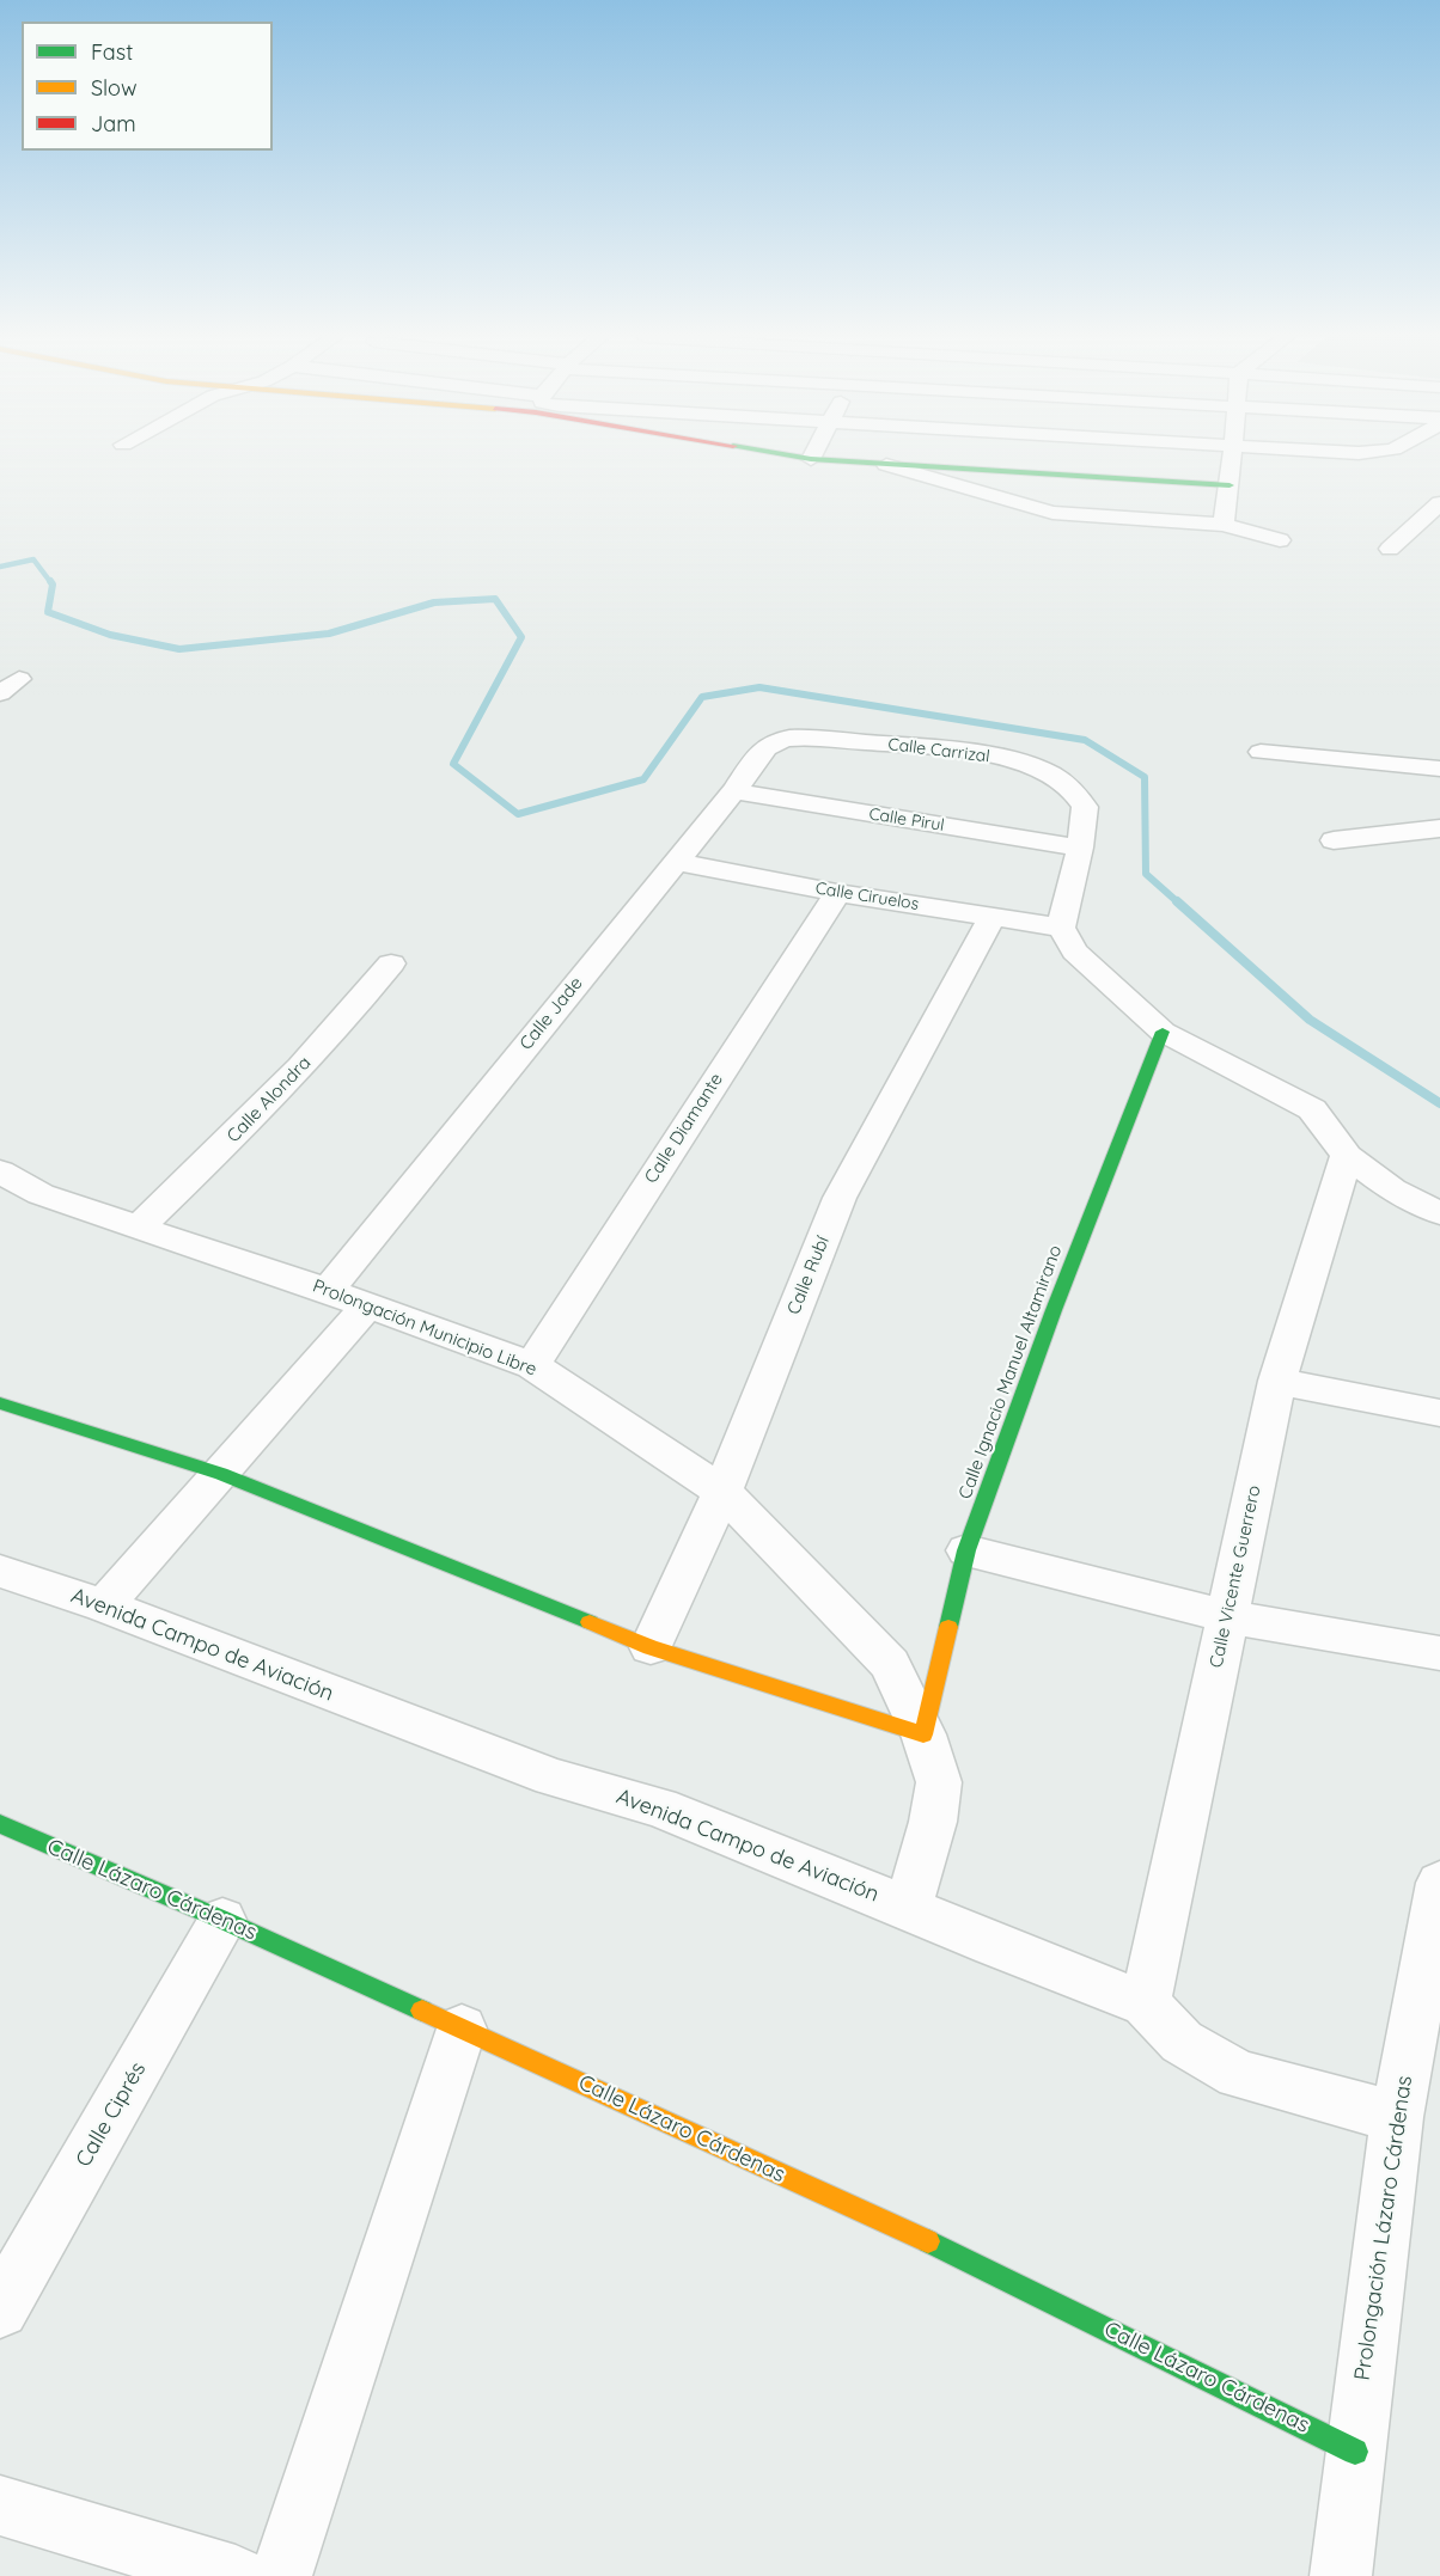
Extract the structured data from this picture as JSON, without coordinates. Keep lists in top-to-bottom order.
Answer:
{
  "streets": {
    "street": [
      "Calle Carrizal",
      "Calle Pirul",
      "Calle Ciruelos",
      "Calle Jade",
      "Calle Alondra",
      "Calle Diamante",
      "Calle Rubí",
      "Prolongación Municipio Libre",
      "Calle Ignacio Manuel Altamirano",
      "Calle Vicente Guerrero",
      "Avenida Campo de Aviación",
      "Calle Lázaro Cárdenas",
      "Calle Ciprés",
      "Prolongación Lázaro Cárdenas"
    ]
  },
  "crossings": [
    ["Calle Carrizal", "Calle Pirul"],
    ["Calle Carrizal", "Calle Jade"],
    ["Calle Pirul", "Calle Jade"],
    ["Calle Ciruelos", "Calle Jade"],
    ["Calle Ciruelos", "Calle Diamante"],
    ["Calle Ciruelos", "Calle Rubí"],
    ["Calle Jade", "Prolongación Municipio Libre"],
    ["Calle Alondra", "Prolongación Municipio Libre"],
    ["Calle Diamante", "Prolongación Municipio Libre"],
    ["Calle Rubí", "Prolongación Municipio Libre"],
    ["Prolongación Municipio Libre", "Calle Ignacio Manuel Altamirano"],
    ["Prolongación Municipio Libre", "Avenida Campo de Aviación"],
    ["Calle Vicente Guerrero", "Avenida Campo de Aviación"],
    ["Avenida Campo de Aviación", "Prolongación Lázaro Cárdenas"],
    ["Calle Lázaro Cárdenas", "Calle Ciprés"],
    ["Calle Lázaro Cárdenas", "Prolongación Lázaro Cárdenas"]
  ],
  "legend": ["Fast", "Slow", "Jam"]
}
